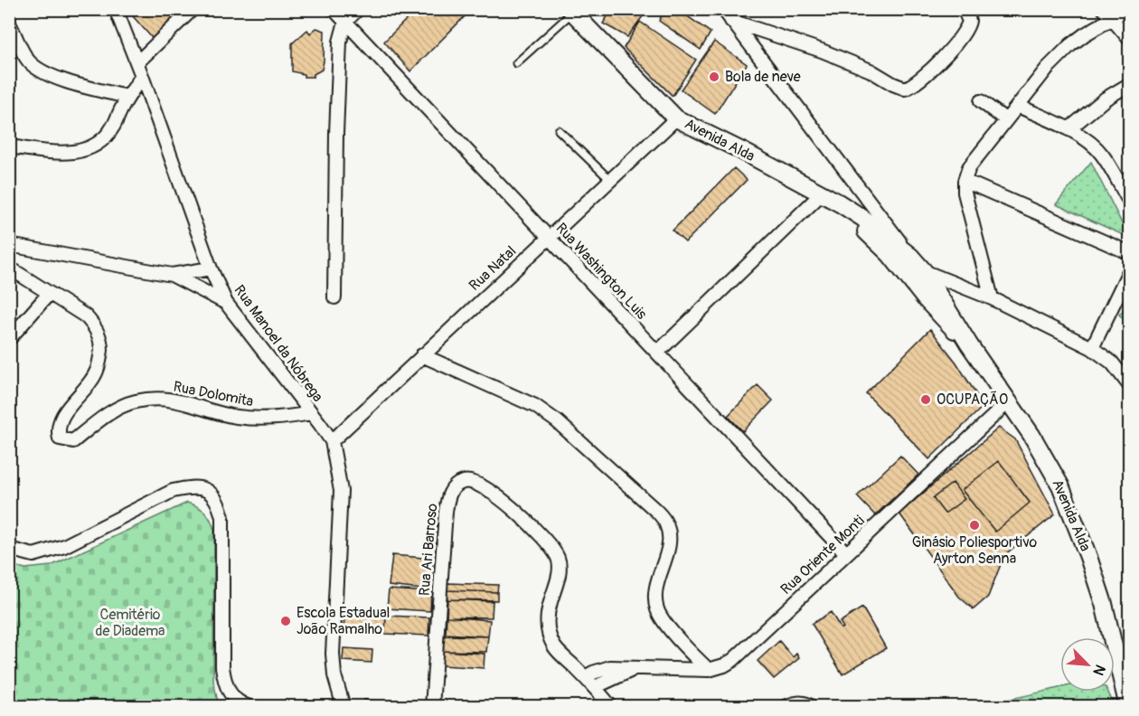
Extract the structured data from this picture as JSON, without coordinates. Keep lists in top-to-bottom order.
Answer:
{
  "streets": {
    "main road": ["Avenida Alda"],
    "street": [
      "Rua Natal",
      "Rua Washington Luis",
      "Rua Manoel da Nóbrega",
      "Rua Dolomita",
      "Rua Ari Barroso",
      "Rua Oriente Monti"
    ]
  },
  "crossings": [
    ["Avenida Alda", "Rua Natal"],
    ["Avenida Alda", "Rua Oriente Monti"],
    ["Rua Natal", "Rua Washington Luis"],
    ["Rua Natal", "Rua Manoel da Nóbrega"],
    ["Rua Washington Luis", "Rua Oriente Monti"],
    ["Rua Manoel da Nóbrega", "Rua Dolomita"],
    ["Rua Ari Barroso", "Rua Oriente Monti"]
  ],
  "parks": ["Cemitério de Diadema"],
  "places": [
    "Bola de neve",
    "OCUPAÇÃO",
    "Ginásio Poliesportivo Ayrton Senna",
    "Escola Estadual João Ramalho"
  ],
  "north": "bottom right"
}
